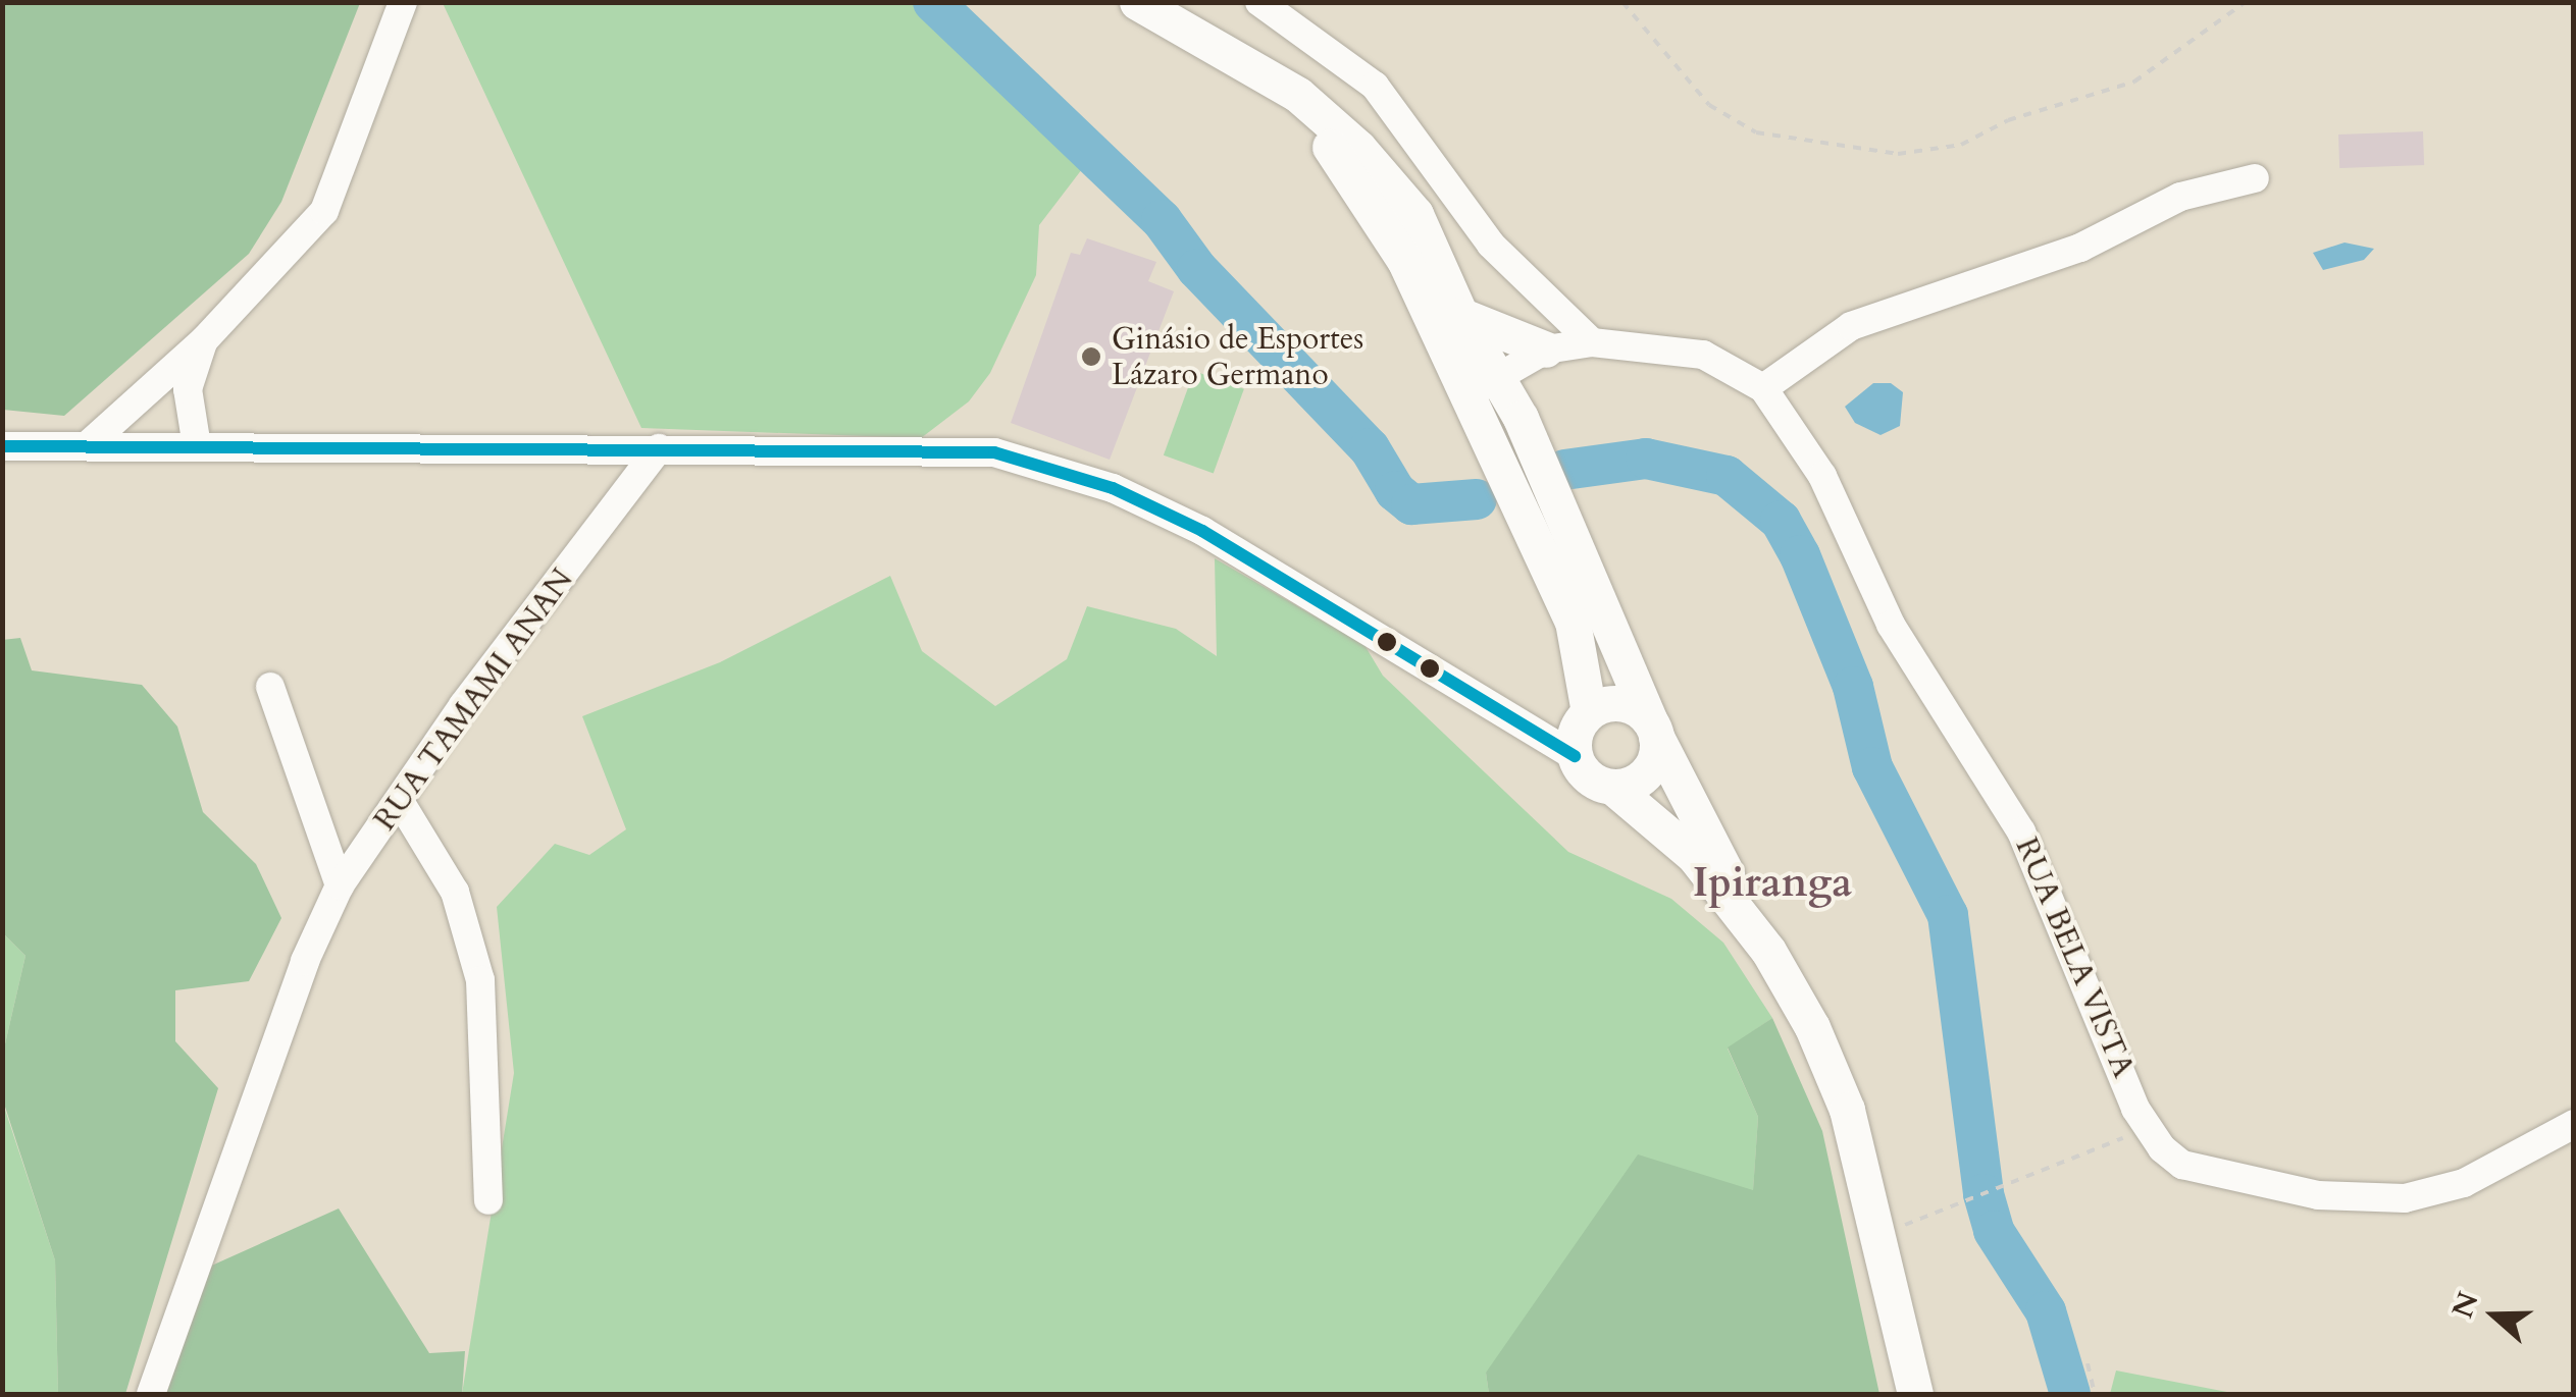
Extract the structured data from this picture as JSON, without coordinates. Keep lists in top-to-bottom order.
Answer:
{
  "streets": {
    "street": ["RUA TAMAMI ANAN", "RUA BELA VISTA"]
  },
  "districts": ["Ipiranga"],
  "places": ["Ginásio de Esportes Lázaro Germano"],
  "north": "left"
}
